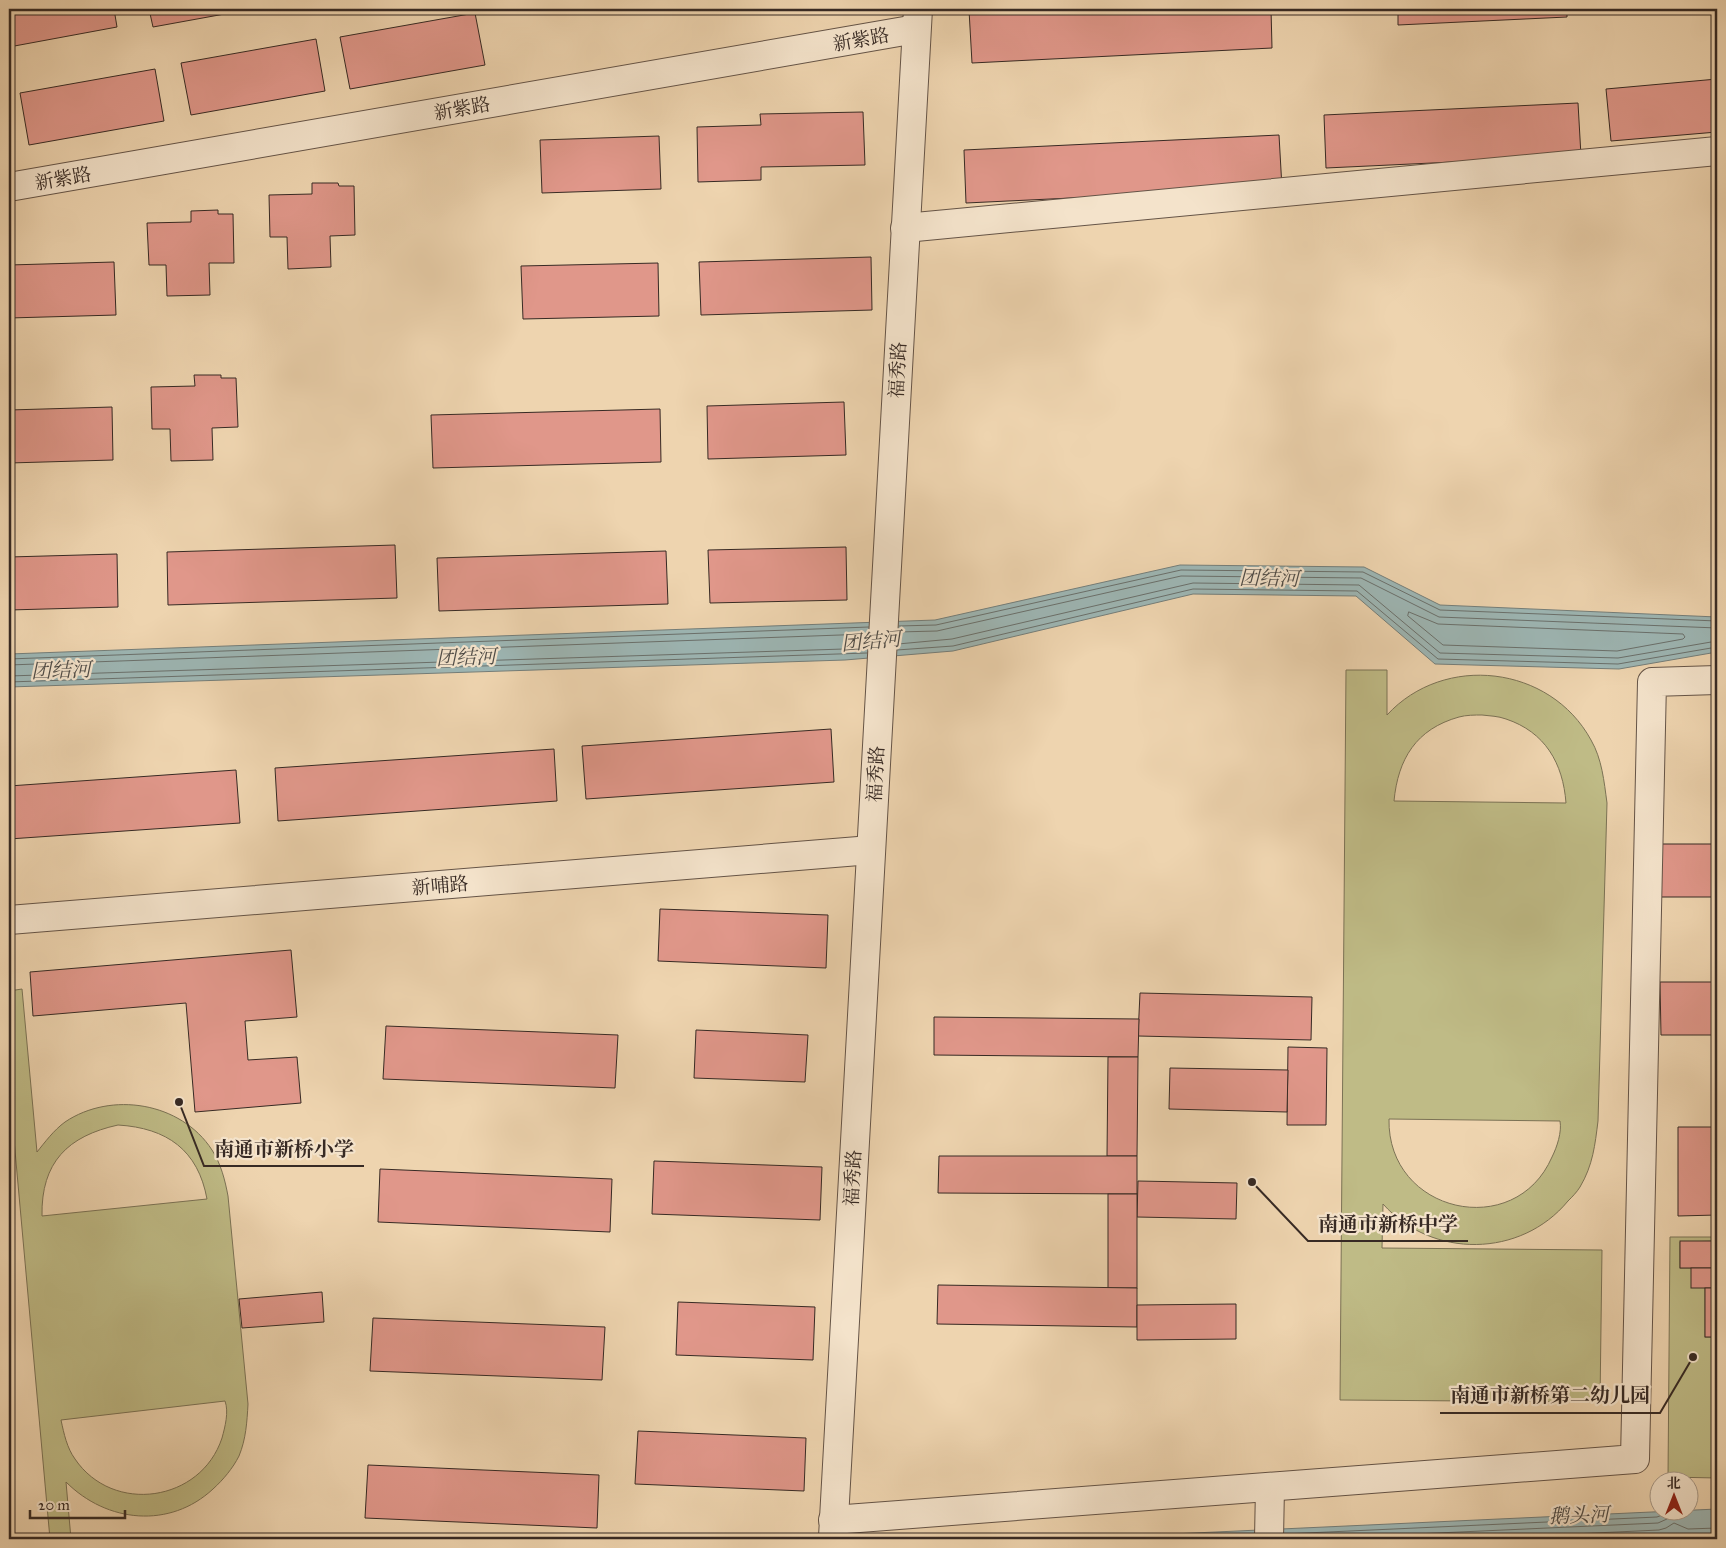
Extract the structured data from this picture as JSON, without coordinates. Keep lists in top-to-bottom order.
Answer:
{
  "streets": {
    "street": ["新紫路", "福秀路", "新哺路"]
  },
  "crossings": [
    ["新紫路", "福秀路"],
    ["福秀路", "新哺路"]
  ],
  "water": ["团结河", "鹅头河"],
  "places": ["南通市新桥小学", "南通市新桥中学", "南通市新桥第二幼儿园"],
  "scale_bar": "20 m",
  "north": "top"
}
